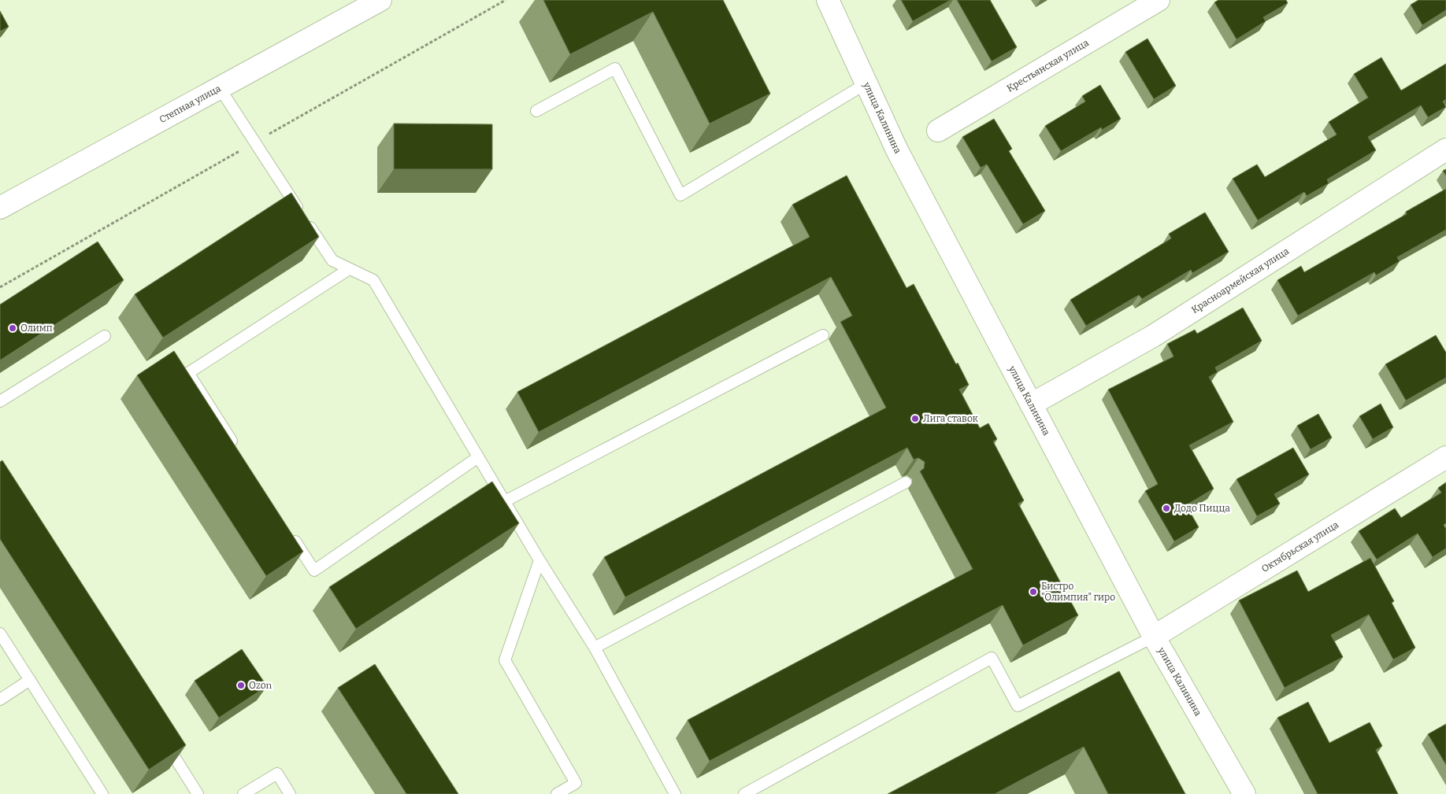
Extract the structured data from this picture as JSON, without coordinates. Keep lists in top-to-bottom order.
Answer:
{
  "streets": {
    "main road": [
      "Крестьянская улица",
      "Степная улица",
      "улица Калинина",
      "Красноармейская улица",
      "Октябрьская улица"
    ]
  },
  "crossings": [
    ["улица Калинина", "Красноармейская улица"],
    ["улица Калинина", "Октябрьская улица"]
  ],
  "places": [
    "Олимп",
    "Лига ставок",
    "Додо Пицца",
    "Бистро \"Олимпия\" гиро",
    "Ozon"
  ]
}
